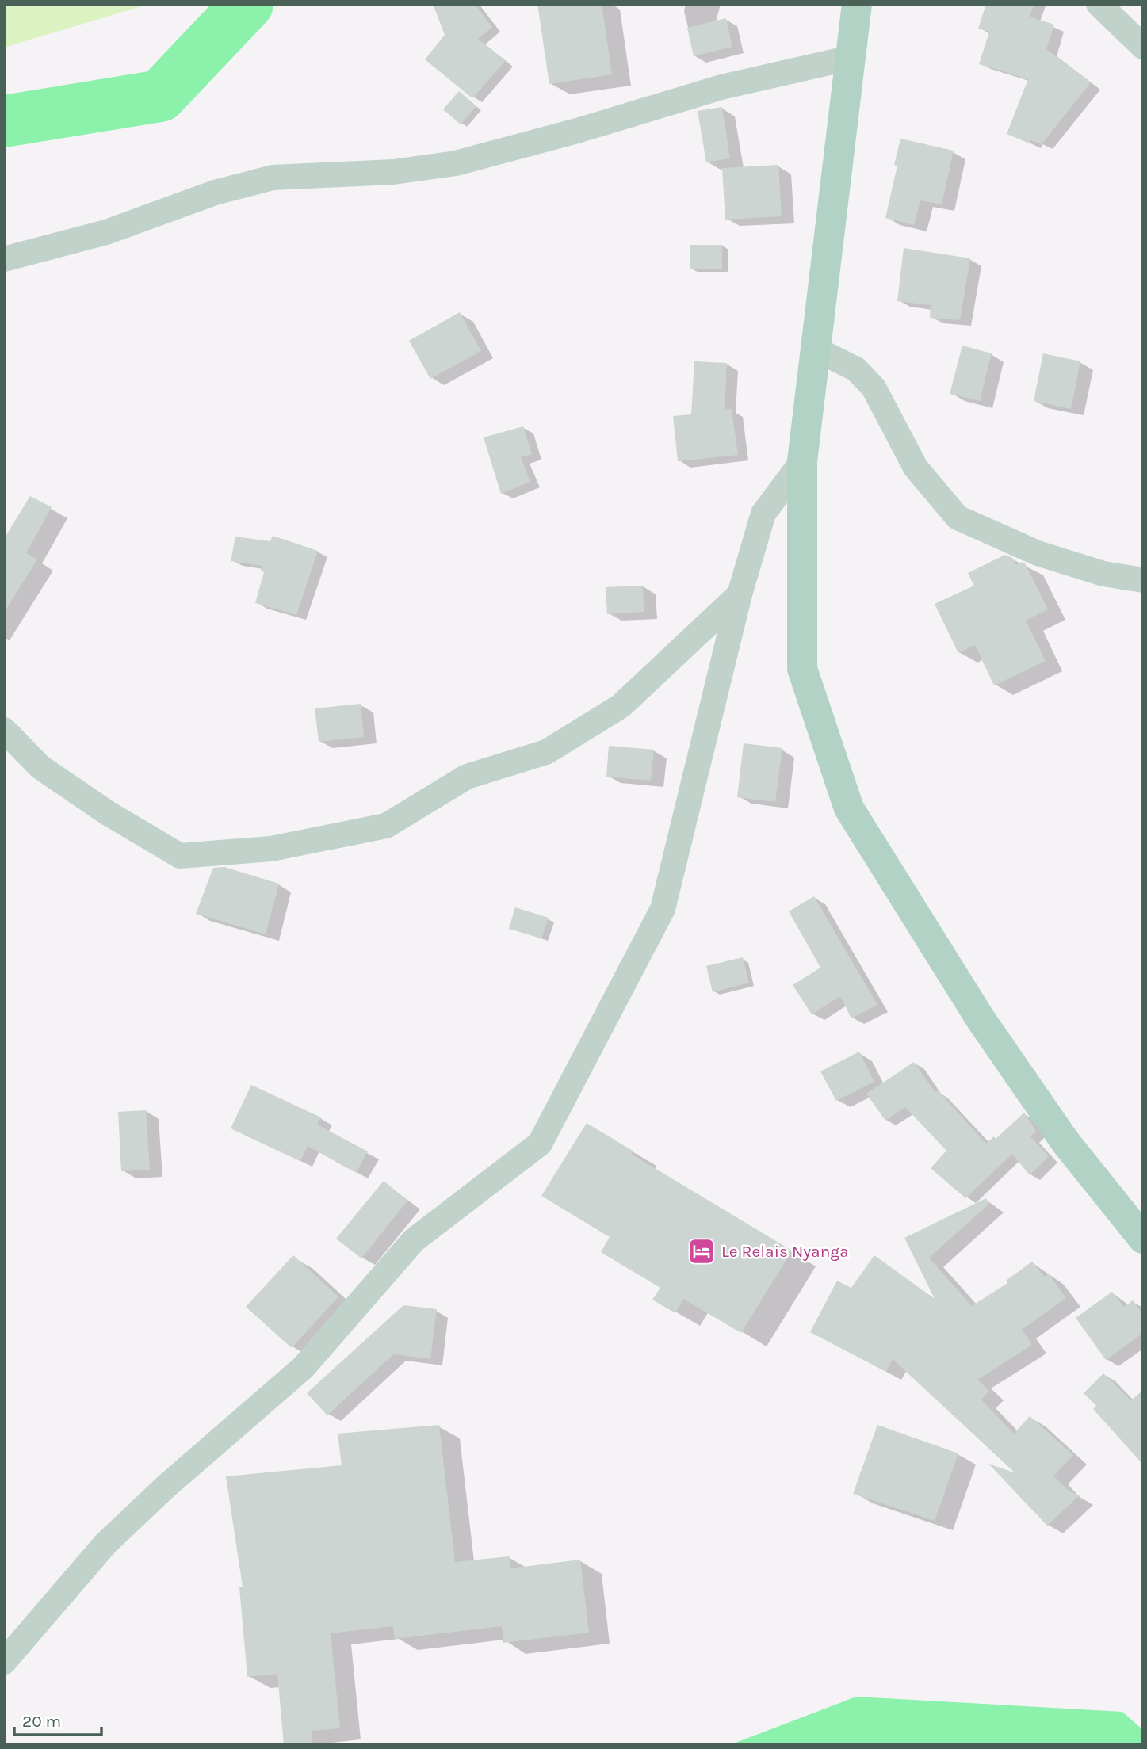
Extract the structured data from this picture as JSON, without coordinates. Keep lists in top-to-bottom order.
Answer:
{
  "places": {
    "hotel": ["Le Relais Nyanga"]
  },
  "scale_bar": "20 m"
}
